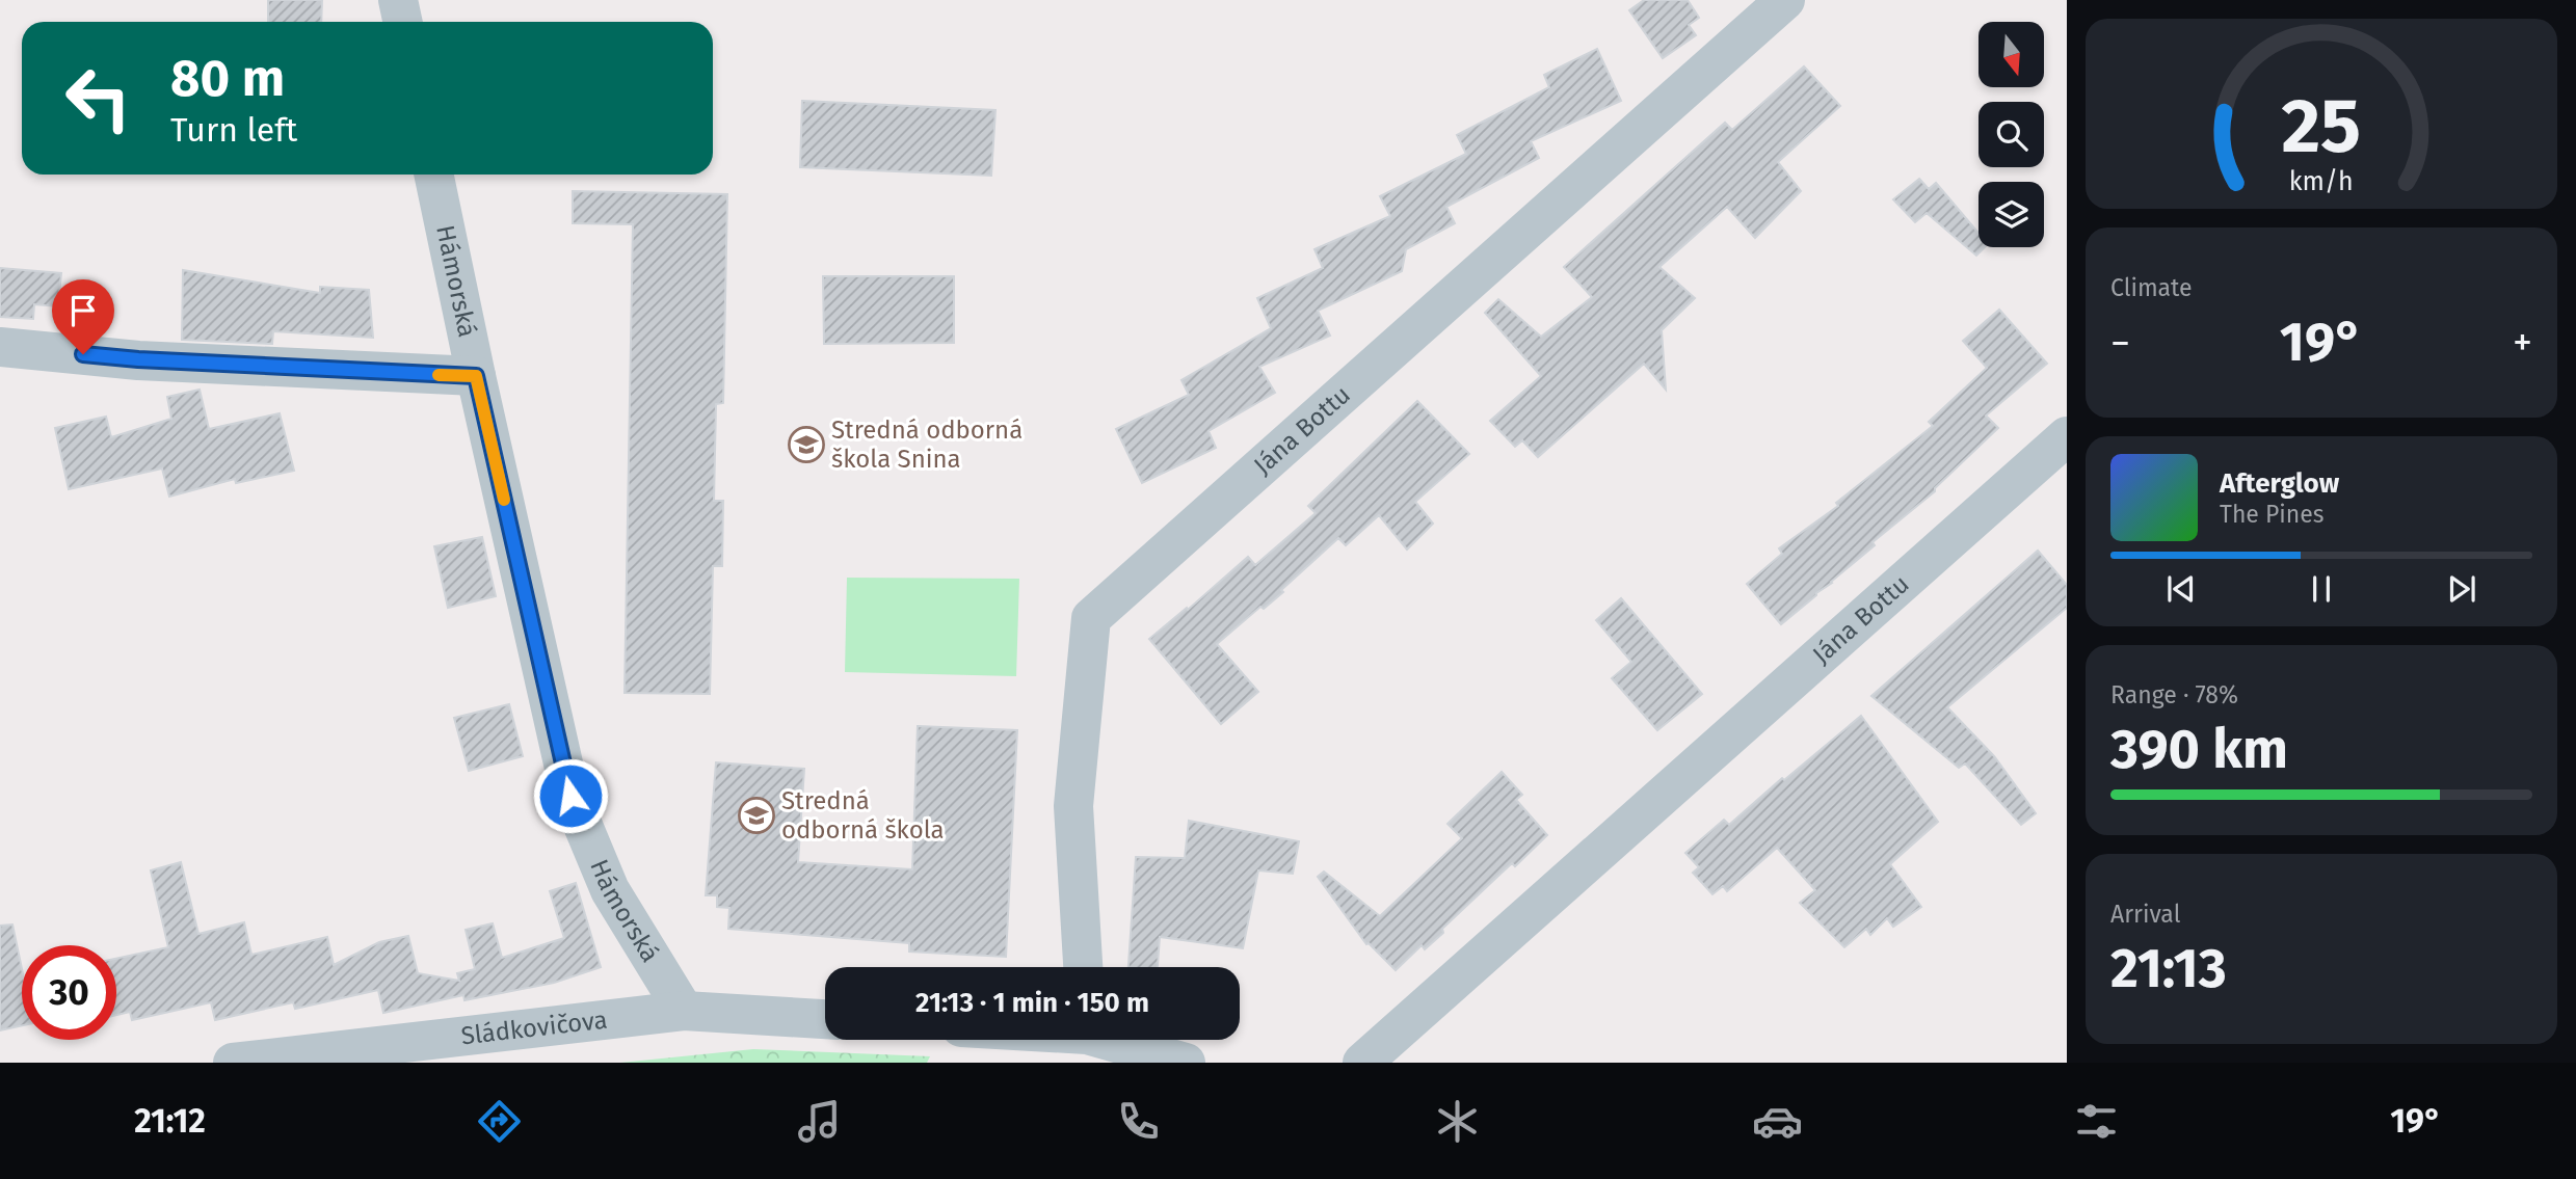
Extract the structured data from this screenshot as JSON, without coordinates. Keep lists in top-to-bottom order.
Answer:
{
  "streets": {
    "street": ["Hámorská", "Jána Bottu", "Sládkovičova"]
  },
  "crossings": [
    ["Hámorská", "Sládkovičova"]
  ],
  "places": {
    "school or university": ["Stredná odborná škola Snina", "Stredná odborná škola"]
  },
  "north": "bottom",
  "page": {
    "turn": ["80 m", "Turn left"],
    "tile": [
      "Climate",
      ["Range · 78%", "390 km"],
      ["Arrival", "21:13"]
    ],
    "heat": ["−", "19°", "+"],
    "song": ["Afterglow", "The Pines"],
    "limit": "30",
    "trip": "21:13 · 1 min · 150 m",
    "tabs": ["21:12", "19°"],
    "gauge": ["25", "km/h"]
  }
}
